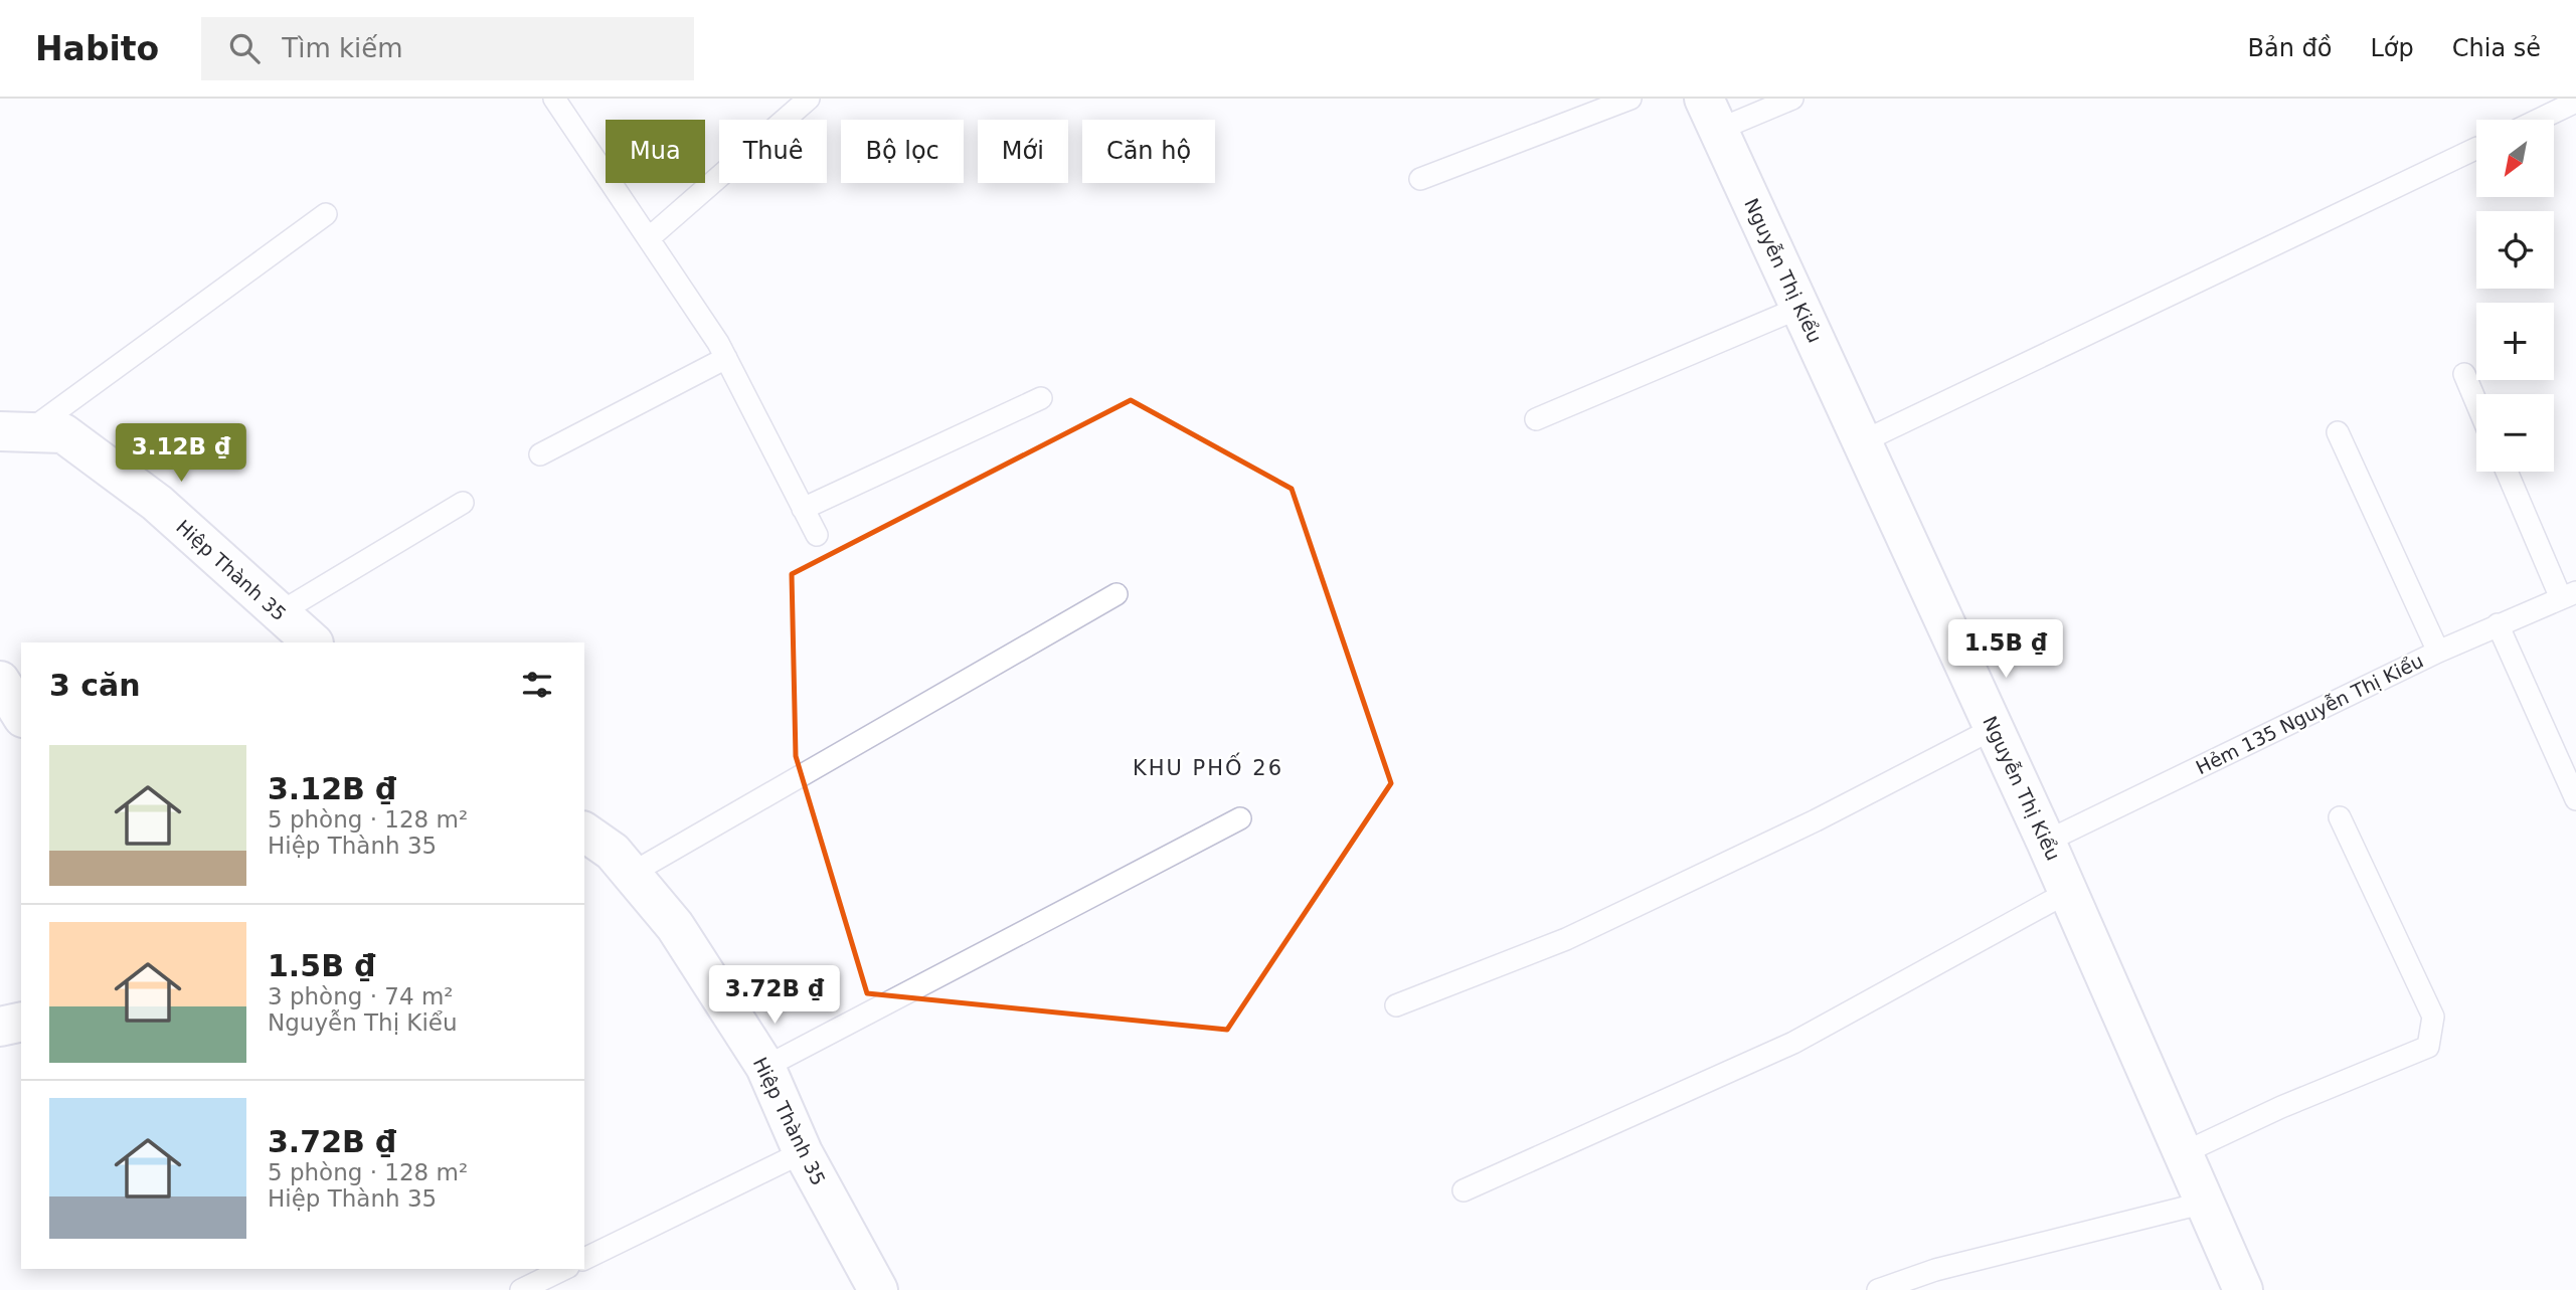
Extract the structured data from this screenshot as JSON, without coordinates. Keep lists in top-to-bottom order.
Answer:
{
  "streets": {
    "street": ["Nguyễn Thị Kiểu", "Hiệp Thành 35"],
    "lane": ["Hẻm 135 Nguyễn Thị Kiểu"]
  },
  "crossings": [
    ["Nguyễn Thị Kiểu", "Hẻm 135 Nguyễn Thị Kiểu"]
  ],
  "districts": ["KHU PHỐ 26"],
  "north": "bottom left",
  "page": {
    "header": "Habito",
    "search": "Tìm kiếm",
    "nav": ["Bản đồ", "Lớp", "Chia sẻ"],
    "map_buttons": ["+", "−"],
    "chip": [
      "Mua",
      "Thuê",
      "Bộ lọc",
      "Mới",
      "Căn hộ"
    ],
    "price": ["3.12B ₫", "1.5B ₫", "3.72B ₫"],
    "heading": "3 căn",
    "list": [
      {
        "name": "3.12B ₫",
        "note": "5 phòng · 128 m² · Hiệp Thành 35"
      },
      {
        "name": "1.5B ₫",
        "note": "3 phòng · 74 m² · Nguyễn Thị Kiểu"
      },
      {
        "name": "3.72B ₫",
        "note": "5 phòng · 128 m² · Hiệp Thành 35"
      }
    ]
  }
}
